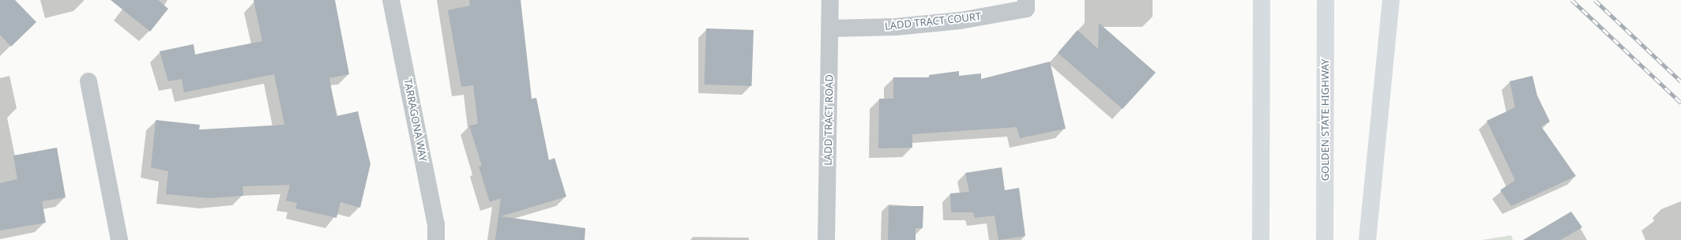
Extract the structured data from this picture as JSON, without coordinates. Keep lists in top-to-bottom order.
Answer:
{
  "streets": {
    "highway": ["GOLDEN STATE HIGHWAY"],
    "street": ["LADD TRACT COURT", "TARRAGONA WAY", "LADD TRACT ROAD"]
  },
  "crossings": [
    ["LADD TRACT COURT", "LADD TRACT ROAD"]
  ]
}
